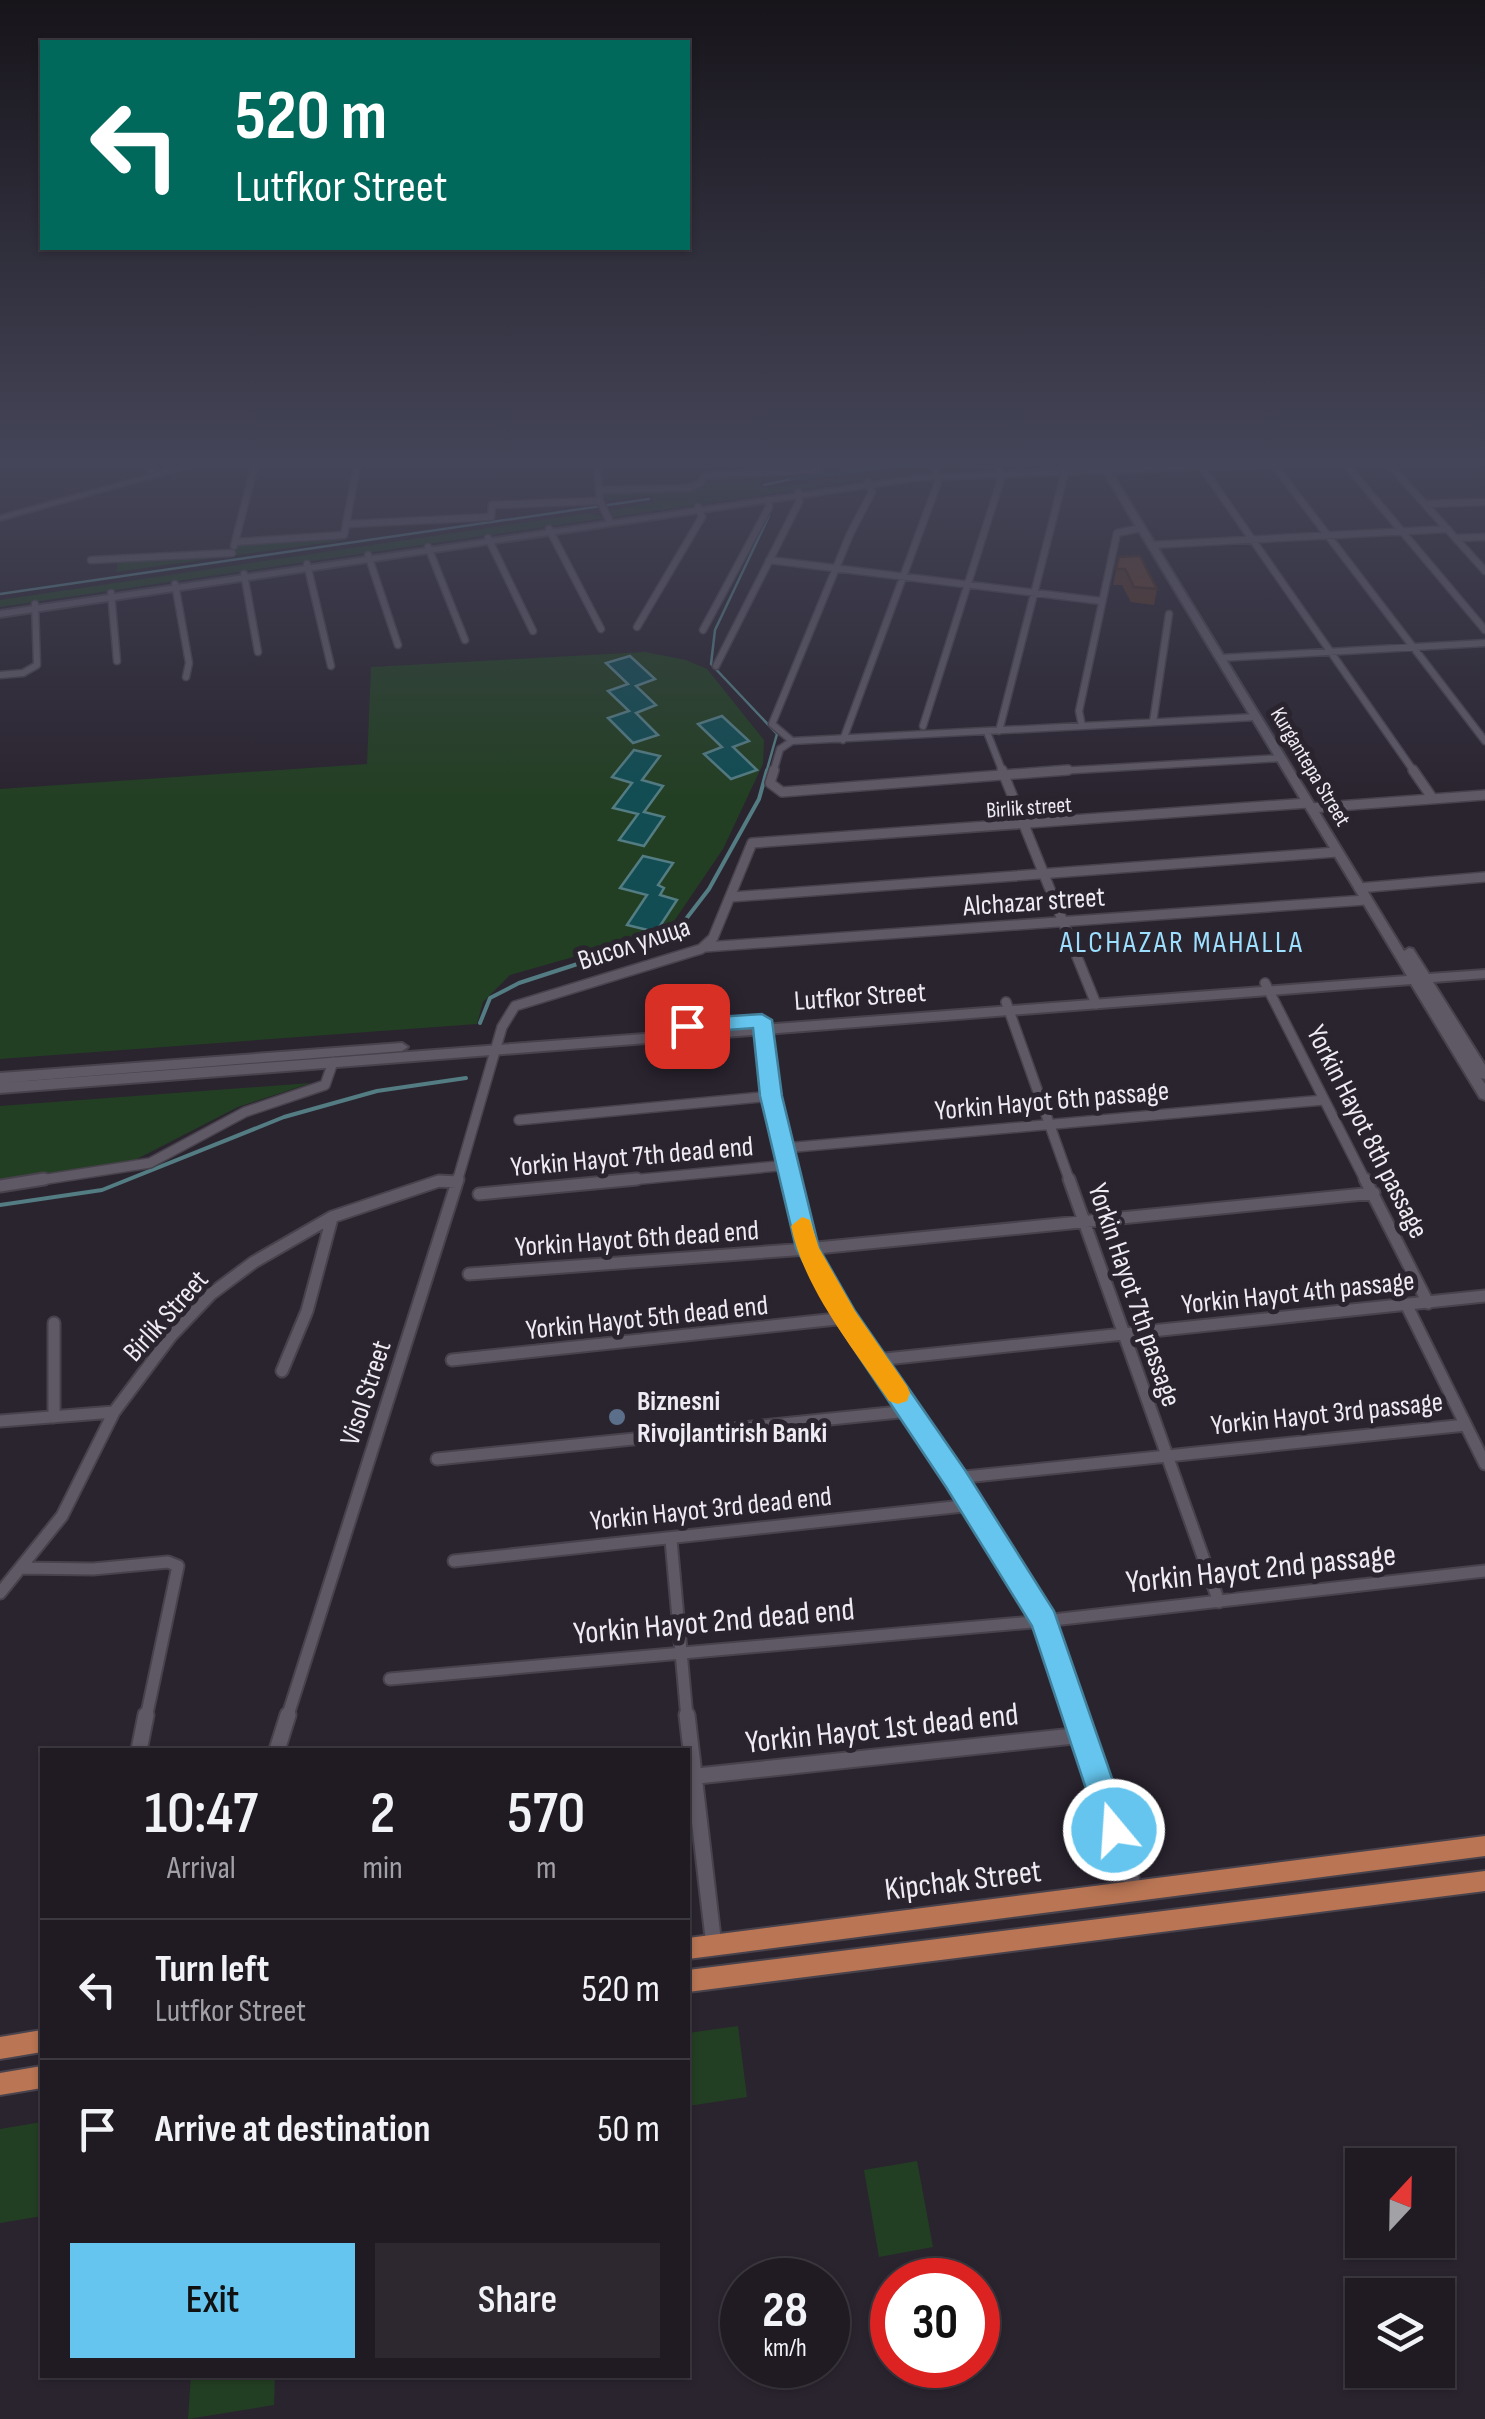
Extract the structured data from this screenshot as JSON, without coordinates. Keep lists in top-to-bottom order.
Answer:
{
  "streets": {
    "main road": ["Kurgantepa Street", "Lutfkor Street", "Kipchak Street"],
    "street": [
      "Birlik street",
      "Alchazar street",
      "Висол улица",
      "Yorkin Hayot 6th passage",
      "Yorkin Hayot 8th passage",
      "Yorkin Hayot 7th dead end",
      "Yorkin Hayot 6th dead end",
      "Yorkin Hayot 4th passage",
      "Yorkin Hayot 7th passage",
      "Birlik Street",
      "Yorkin Hayot 5th dead end",
      "Visol Street",
      "Yorkin Hayot 3rd passage",
      "Yorkin Hayot 3rd dead end",
      "Yorkin Hayot 2nd passage",
      "Yorkin Hayot 2nd dead end",
      "Yorkin Hayot 1st dead end"
    ]
  },
  "crossings": [
    ["Kurgantepa Street", "Birlik street"],
    ["Kurgantepa Street", "Alchazar street"],
    ["Kurgantepa Street", "Lutfkor Street"],
    ["Birlik street", "Висол улица"],
    ["Alchazar street", "Висол улица"],
    ["Висол улица", "Lutfkor Street"],
    ["Висол улица", "Visol Street"],
    ["Lutfkor Street", "Yorkin Hayot 8th passage"],
    ["Lutfkor Street", "Yorkin Hayot 7th passage"],
    ["Lutfkor Street", "Visol Street"],
    ["Yorkin Hayot 6th passage", "Yorkin Hayot 8th passage"],
    ["Yorkin Hayot 6th passage", "Yorkin Hayot 7th passage"],
    ["Yorkin Hayot 8th passage", "Yorkin Hayot 6th dead end"],
    ["Yorkin Hayot 8th passage", "Yorkin Hayot 4th passage"],
    ["Yorkin Hayot 6th dead end", "Yorkin Hayot 7th passage"],
    ["Yorkin Hayot 4th passage", "Yorkin Hayot 7th passage"],
    ["Yorkin Hayot 7th passage", "Yorkin Hayot 3rd passage"],
    ["Yorkin Hayot 7th passage", "Yorkin Hayot 2nd passage"],
    ["Birlik Street", "Visol Street"],
    ["Yorkin Hayot 2nd passage", "Yorkin Hayot 2nd dead end"]
  ],
  "districts": ["ALCHAZAR MAHALLA"],
  "places": ["Biznesni Rivojlantirish Banki"],
  "north": "top",
  "page": {
    "turn": ["520 m", "Lutfkor Street"],
    "eta": [
      "10:47",
      "Arrival",
      "2",
      "min",
      "570",
      "m"
    ],
    "list": [
      {
        "name": "Turn left",
        "note": "Lutfkor Street",
        "value": "520 m"
      },
      {
        "name": "Arrive at destination",
        "value": "50 m"
      }
    ],
    "buttons": ["Exit", "Share"],
    "speed": "28 km/h",
    "limit": "30"
  }
}
